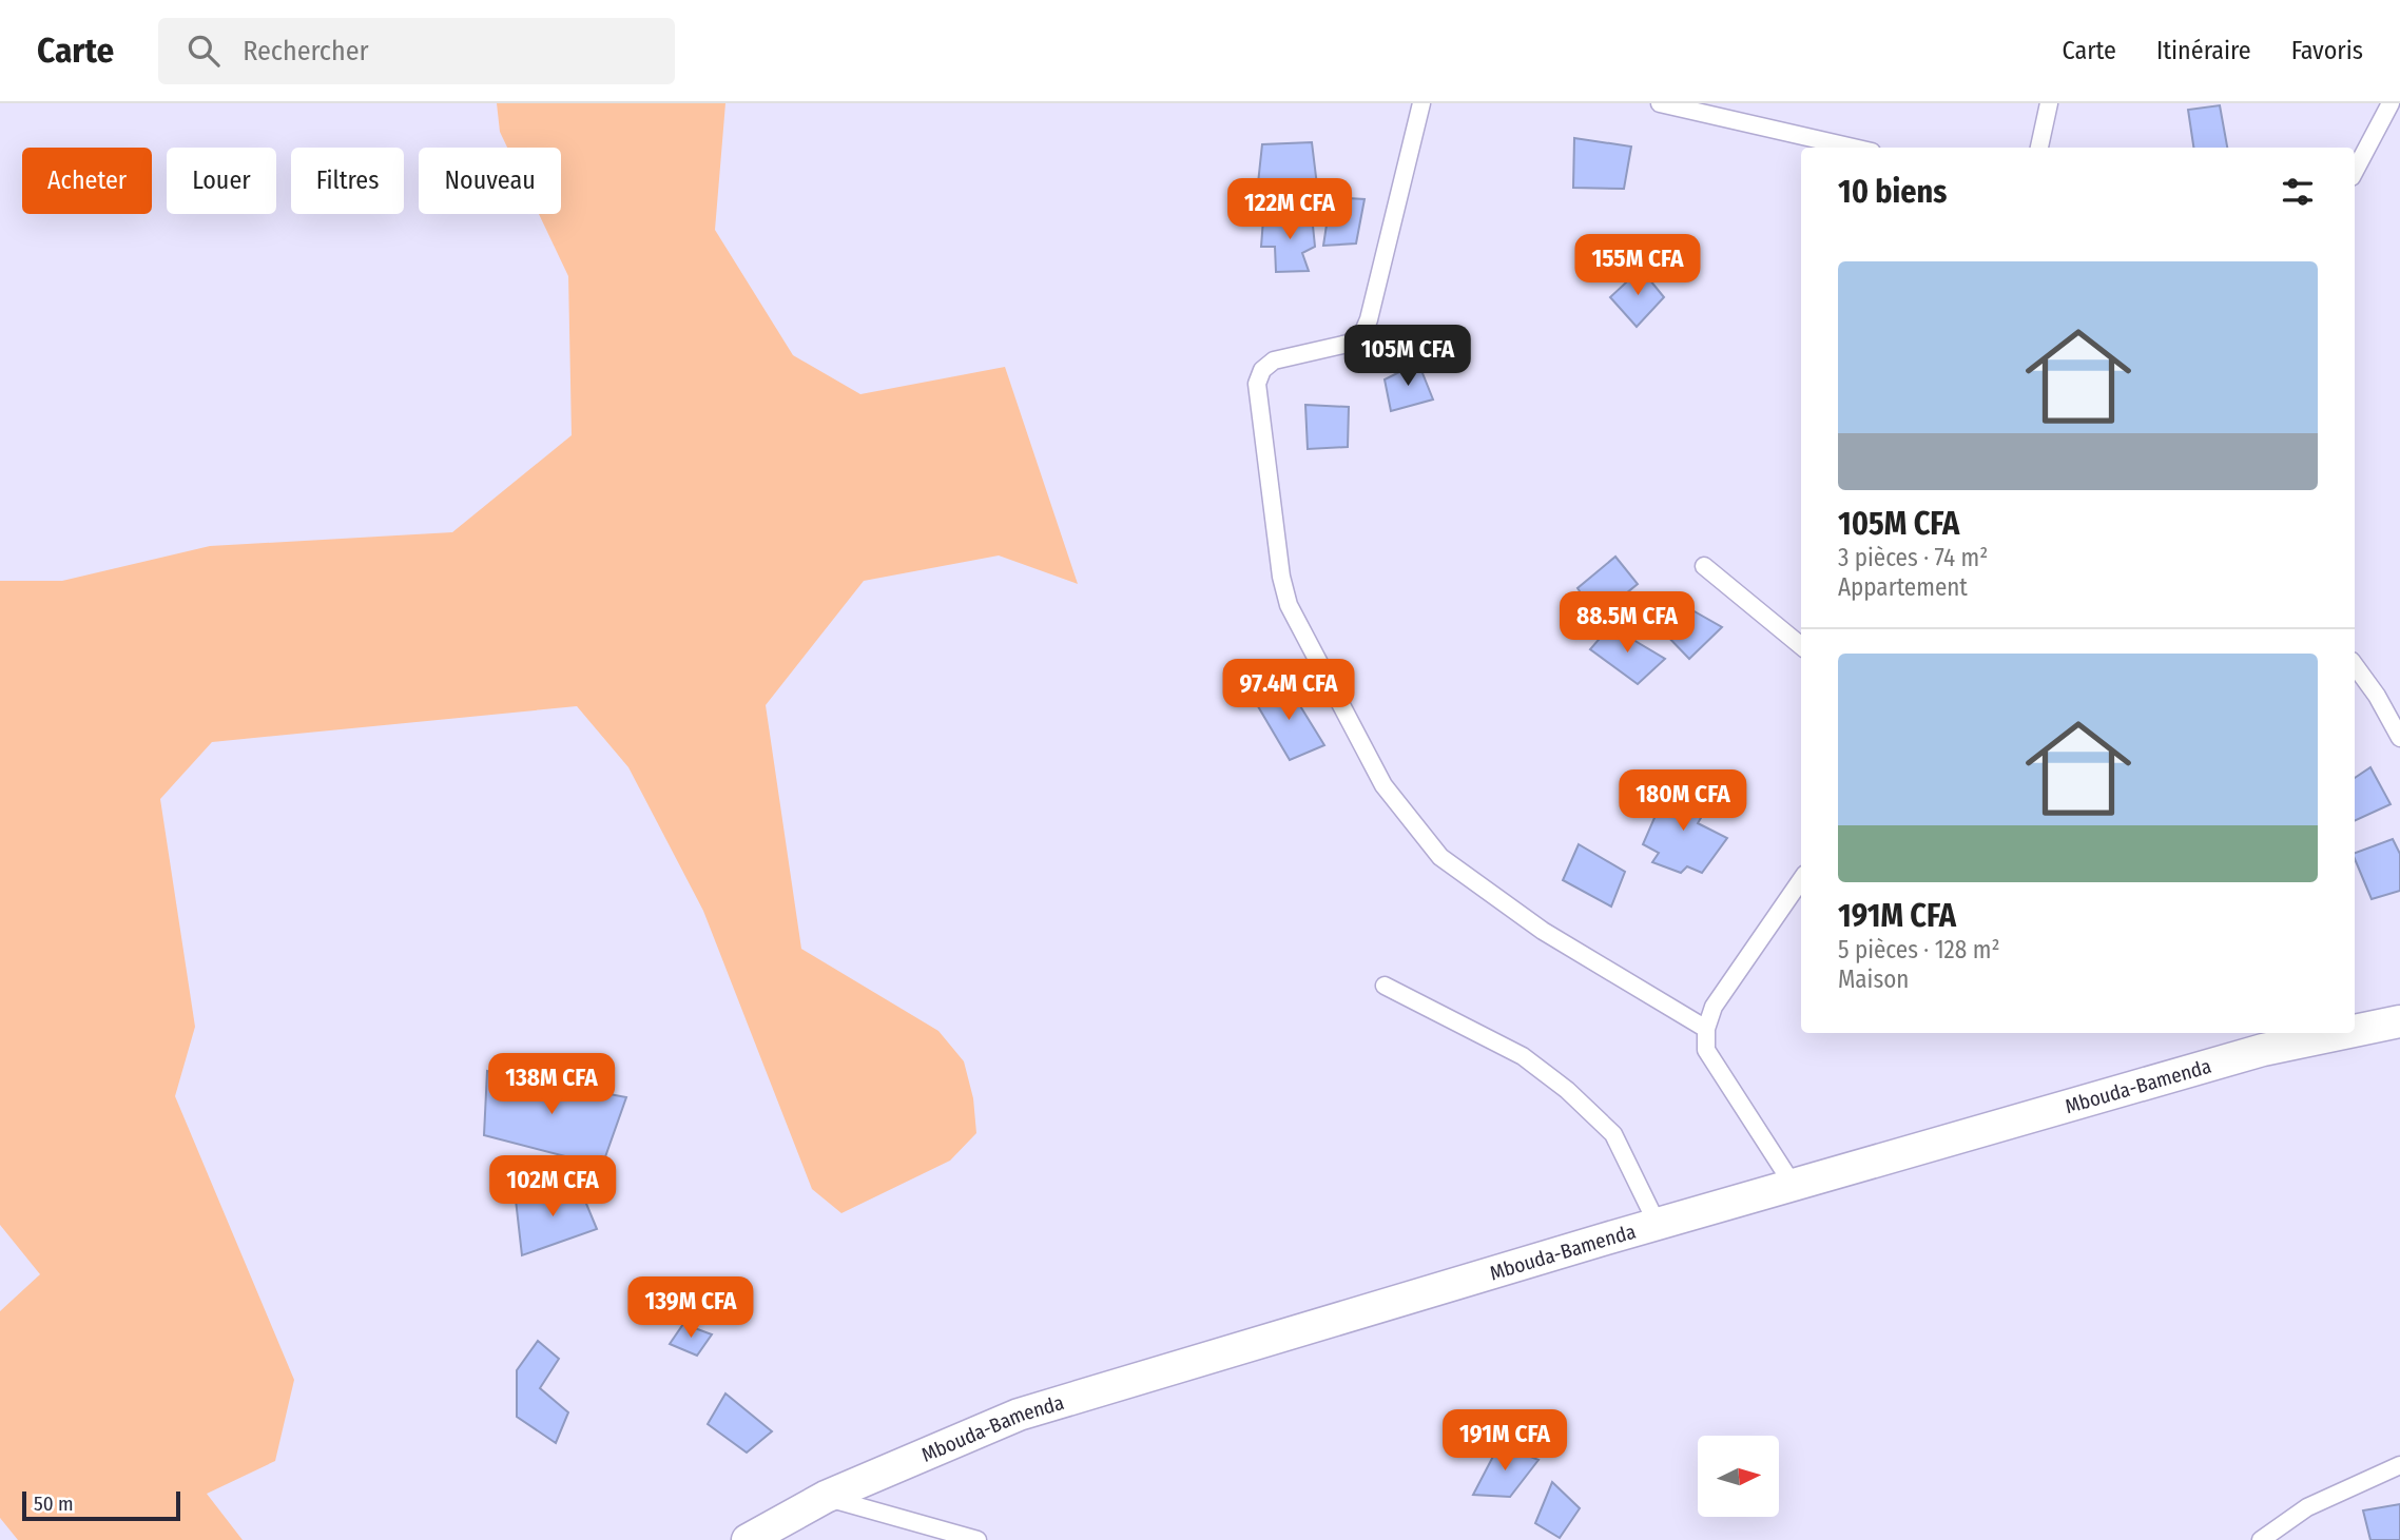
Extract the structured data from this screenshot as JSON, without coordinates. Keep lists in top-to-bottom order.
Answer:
{
  "streets": {
    "highway": ["Mbouda-Bamenda"]
  },
  "scale_bar": "50 m",
  "north": "right",
  "page": {
    "header": "Carte",
    "search": "Rechercher",
    "nav": ["Carte", "Itinéraire", "Favoris"],
    "chip": [
      "Acheter",
      "Louer",
      "Filtres",
      "Nouveau"
    ],
    "heading": "10 biens",
    "price": [
      "122M CFA",
      "155M CFA",
      "105M CFA",
      "88.5M CFA",
      "97.4M CFA",
      "180M CFA",
      "138M CFA",
      "102M CFA",
      "139M CFA",
      "191M CFA"
    ],
    "list": [
      {
        "name": "105M CFA",
        "note": "3 pièces · 74 m² · Appartement"
      },
      {
        "name": "191M CFA",
        "note": "5 pièces · 128 m² · Maison"
      }
    ],
    "scale": "50 m"
  }
}
